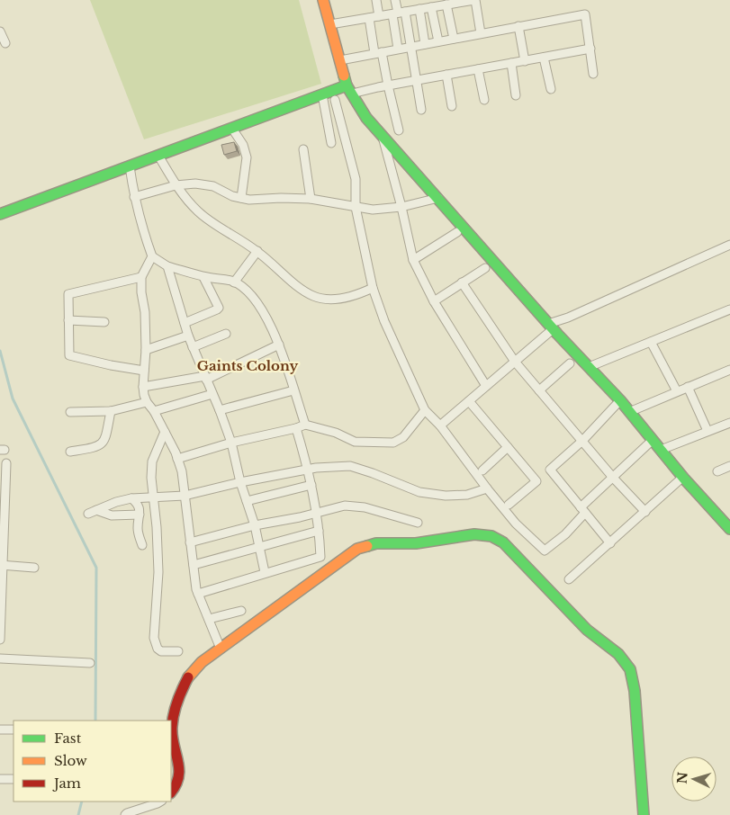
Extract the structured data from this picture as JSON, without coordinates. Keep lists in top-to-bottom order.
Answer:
{
  "districts": ["Gaints Colony"],
  "legend": ["Fast", "Slow", "Jam"],
  "north": "left"
}
